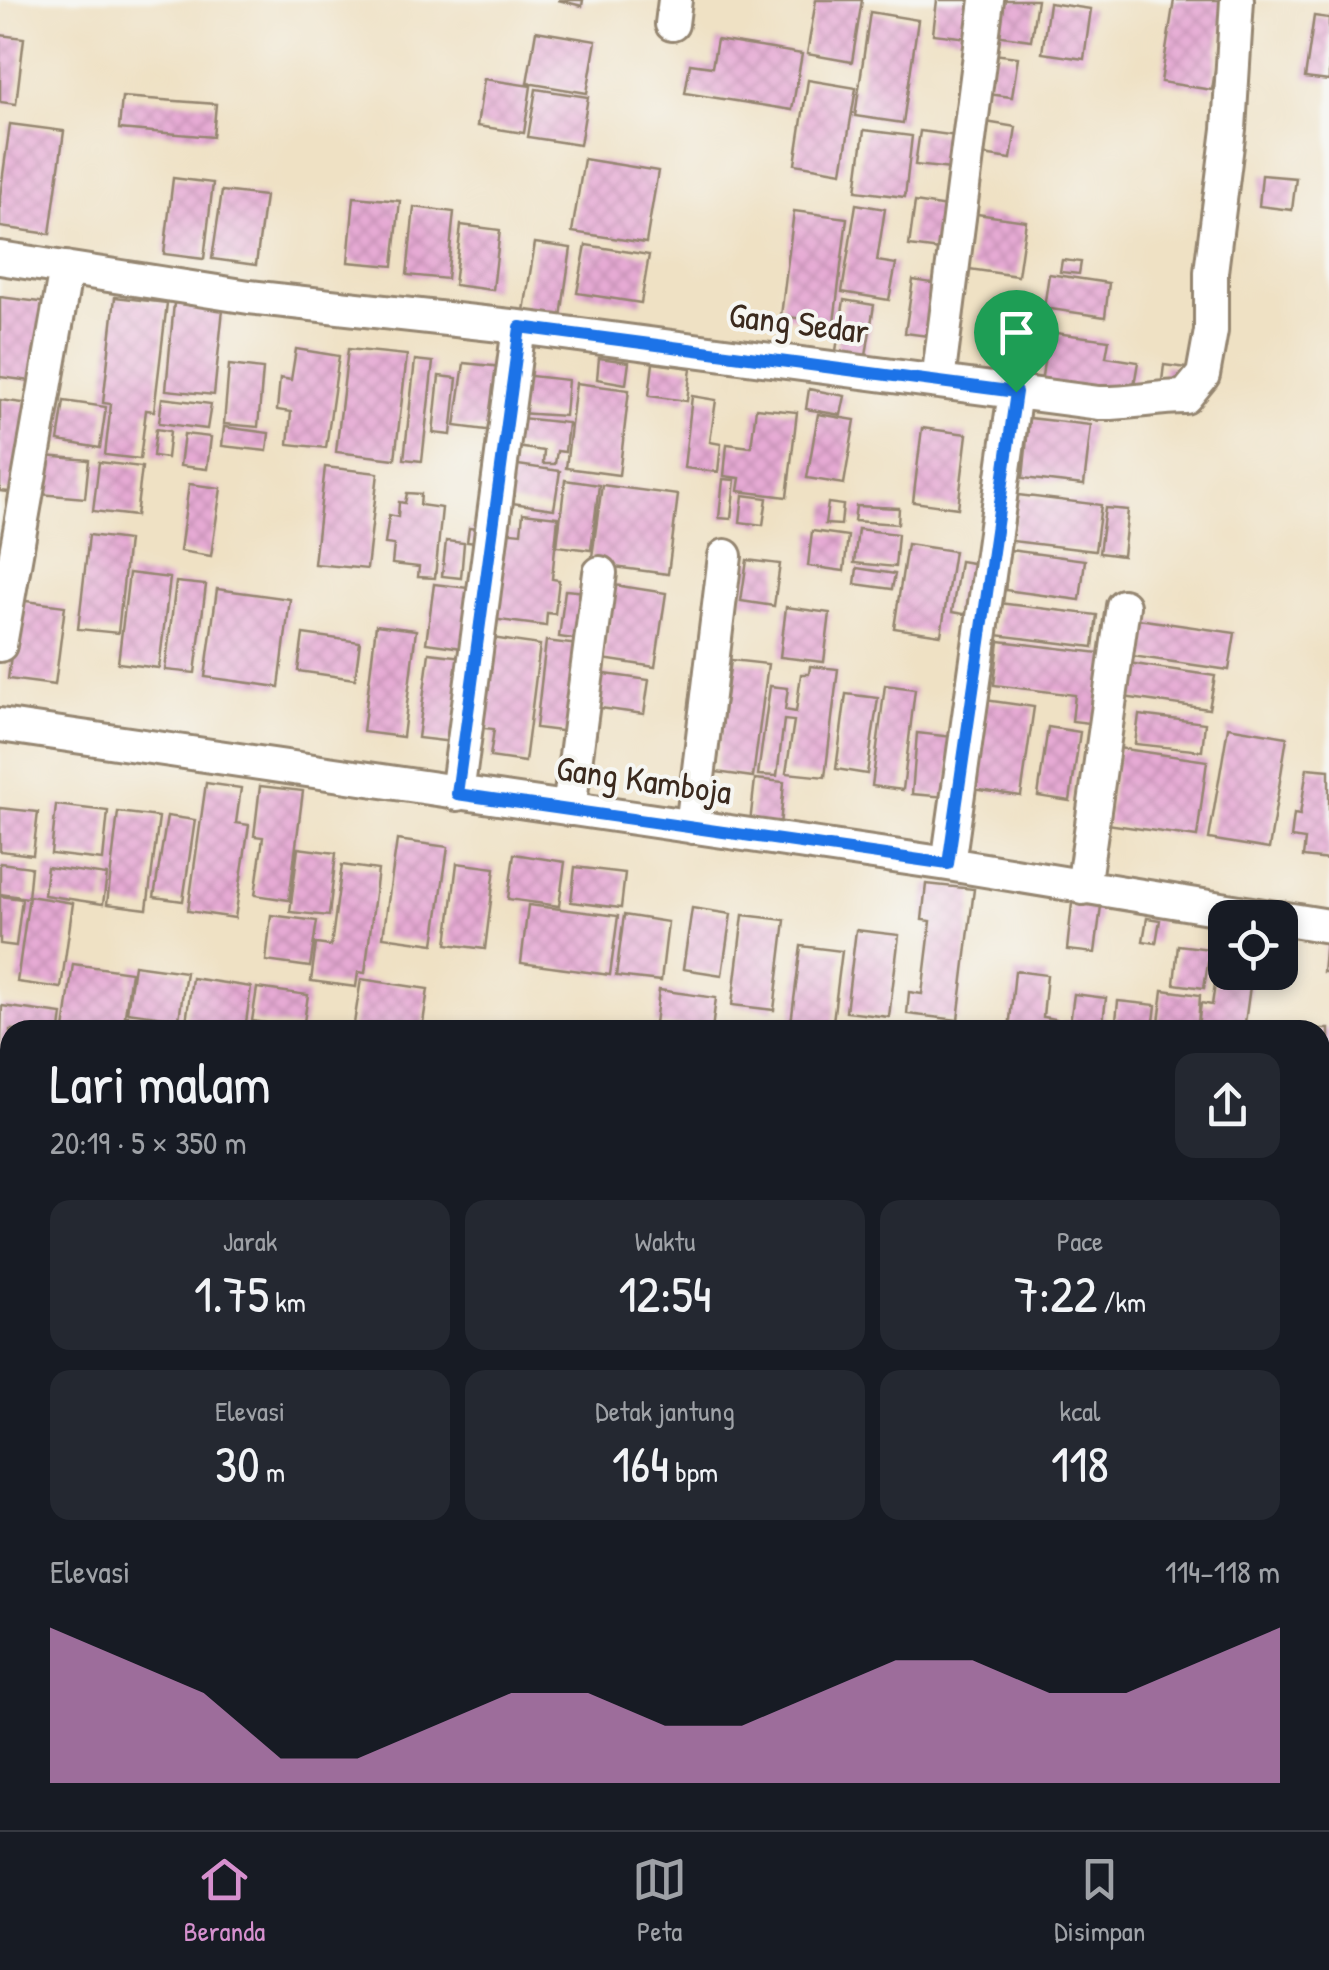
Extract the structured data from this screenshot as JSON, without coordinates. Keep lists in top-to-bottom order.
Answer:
{
  "streets": {
    "street": ["Gang Sedar", "Gang Kamboja"]
  },
  "page": {
    "heading": ["Lari malam", "20:19 · 5 × 350 m"],
    "stats": [
      ["Jarak", "1.75 km"],
      ["Waktu", "12:54"],
      ["Pace", "7:22 /km"],
      ["Elevasi", "30 m"],
      ["Detak jantung", "164 bpm"],
      ["kcal", "118"]
    ],
    "chart": ["Elevasi", "114–118 m"],
    "tabs": ["Beranda", "Peta", "Disimpan"]
  }
}
